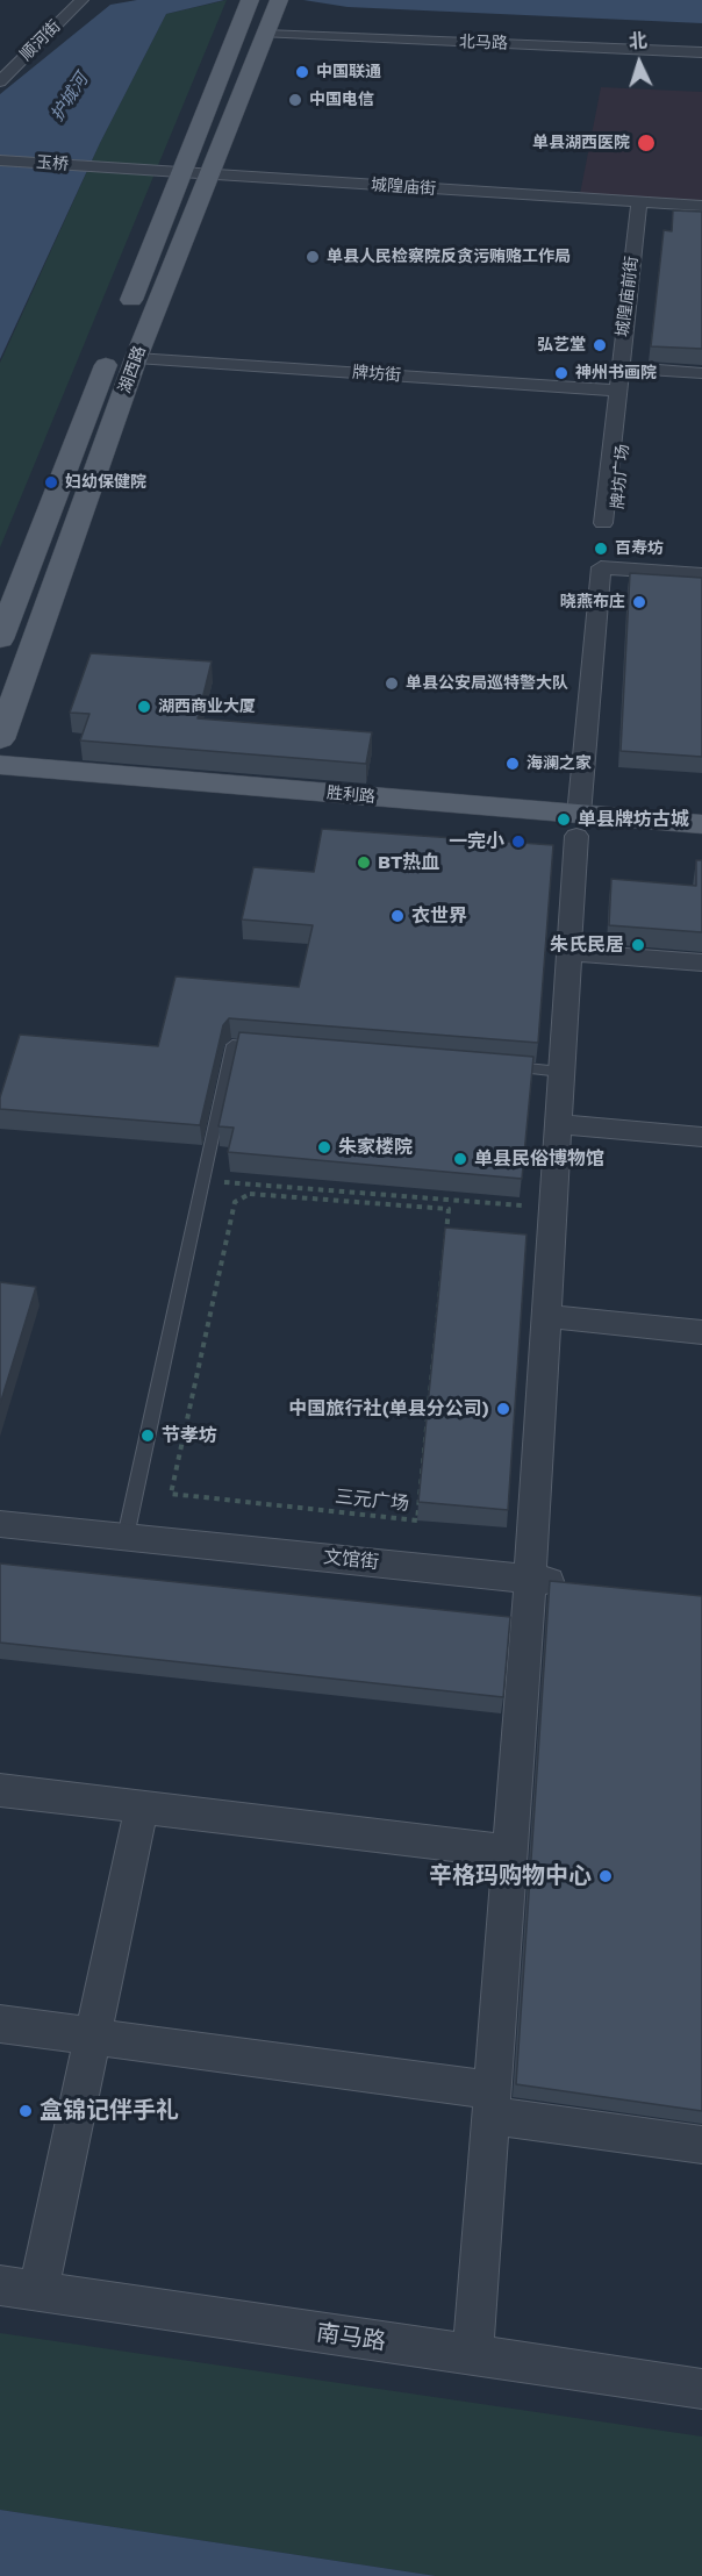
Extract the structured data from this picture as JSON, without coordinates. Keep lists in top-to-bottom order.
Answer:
{
  "streets": {
    "main road": ["湖西路", "胜利路"],
    "street": [
      "顺河街",
      "北马路",
      "玉桥",
      "城隍庙街",
      "城隍庙前街",
      "牌坊街",
      "文馆街",
      "南马路"
    ],
    "path": ["三元广场"]
  },
  "crossings": [
    ["北马路", "湖西路"],
    ["玉桥", "城隍庙街"],
    ["城隍庙街", "城隍庙前街"],
    ["城隍庙街", "湖西路"],
    ["城隍庙前街", "牌坊街"],
    ["湖西路", "牌坊街"]
  ],
  "water": ["护城河"],
  "places": [
    "中国联通",
    "中国电信",
    "单县湖西医院",
    "单县人民检察院反贪污贿赂工作局",
    "弘艺堂",
    "神州书画院",
    "妇幼保健院",
    "百寿坊",
    "晓燕布庄",
    "单县公安局巡特警大队",
    "湖西商业大厦",
    "海澜之家",
    "单县牌坊古城",
    "一完小",
    "BT热血",
    "衣世界",
    "朱氏民居",
    "朱家楼院",
    "单县民俗博物馆",
    "中国旅行社(单县分公司)",
    "节孝坊",
    "辛格玛购物中心",
    "盒锦记伴手礼"
  ],
  "north": "top"
}
